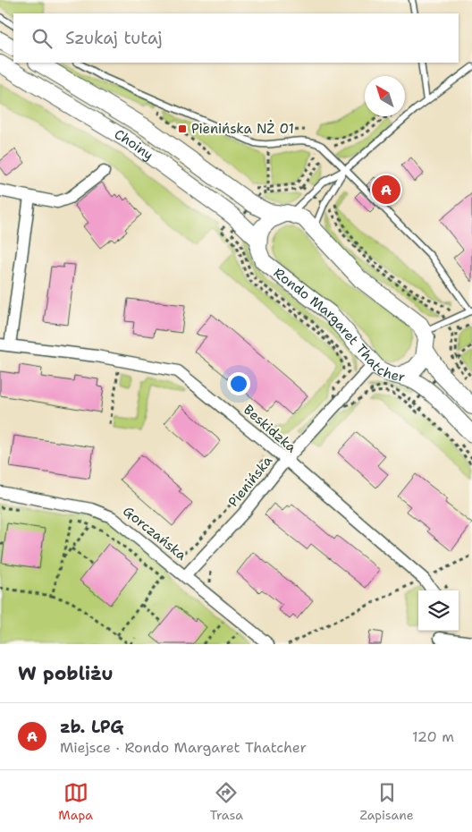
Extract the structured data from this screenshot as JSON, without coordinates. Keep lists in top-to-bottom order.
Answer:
{
  "streets": {
    "street": [
      "Choiny",
      "Rondo Margaret Thatcher",
      "Beskidzka",
      "Pienińska",
      "Gorczańska"
    ]
  },
  "crossings": [
    ["Choiny", "Rondo Margaret Thatcher"],
    ["Rondo Margaret Thatcher", "Pienińska"],
    ["Beskidzka", "Pienińska"],
    ["Pienińska", "Gorczańska"]
  ],
  "places": {
    "transit": ["Pienińska NŻ 01"]
  },
  "north": "top left",
  "page": {
    "search": "Szukaj tutaj",
    "pins": "A",
    "heading": "W pobliżu",
    "list": [
      {
        "mark": "A",
        "name": "zb. LPG",
        "note": "Miejsce · Rondo Margaret Thatcher",
        "value": "120 m"
      }
    ],
    "nav": ["Mapa", "Trasa", "Zapisane"]
  }
}
